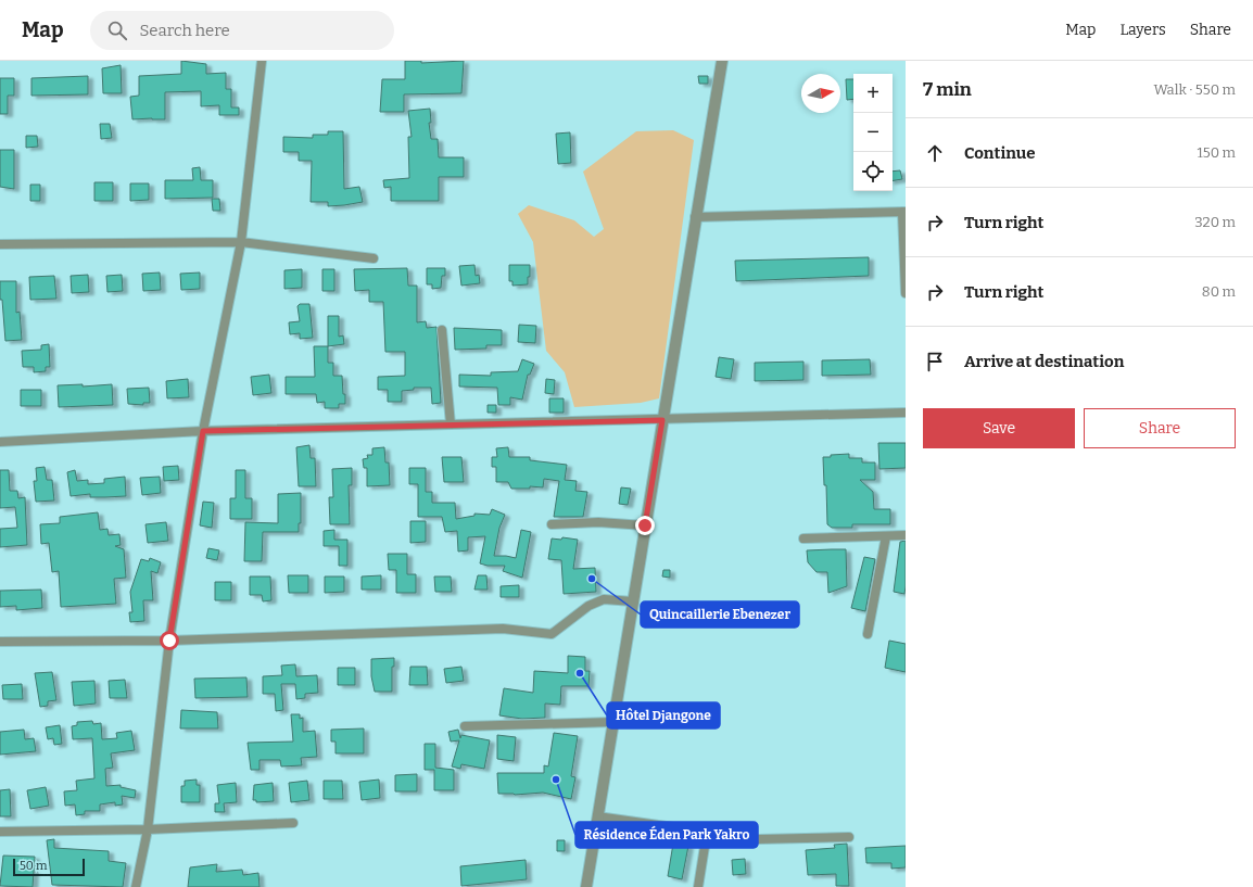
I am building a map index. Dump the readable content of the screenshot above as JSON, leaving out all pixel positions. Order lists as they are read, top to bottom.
{
  "places": ["Quincaillerie Ebenezer", "Hôtel Djangone", "Résidence Éden Park Yakro"],
  "scale_bar": "50 m",
  "north": "right",
  "page": {
    "header": "Map",
    "search": "Search here",
    "nav": ["Map", "Layers", "Share"],
    "heading": ["7 min", "Walk · 550 m"],
    "map_buttons": ["+", "−"],
    "list": [
      ["Continue", "150 m"],
      ["Turn right", "320 m"],
      ["Turn right", "80 m"],
      "Arrive at destination"
    ],
    "buttons": ["Save", "Share"],
    "scale": "50 m"
  }
}
